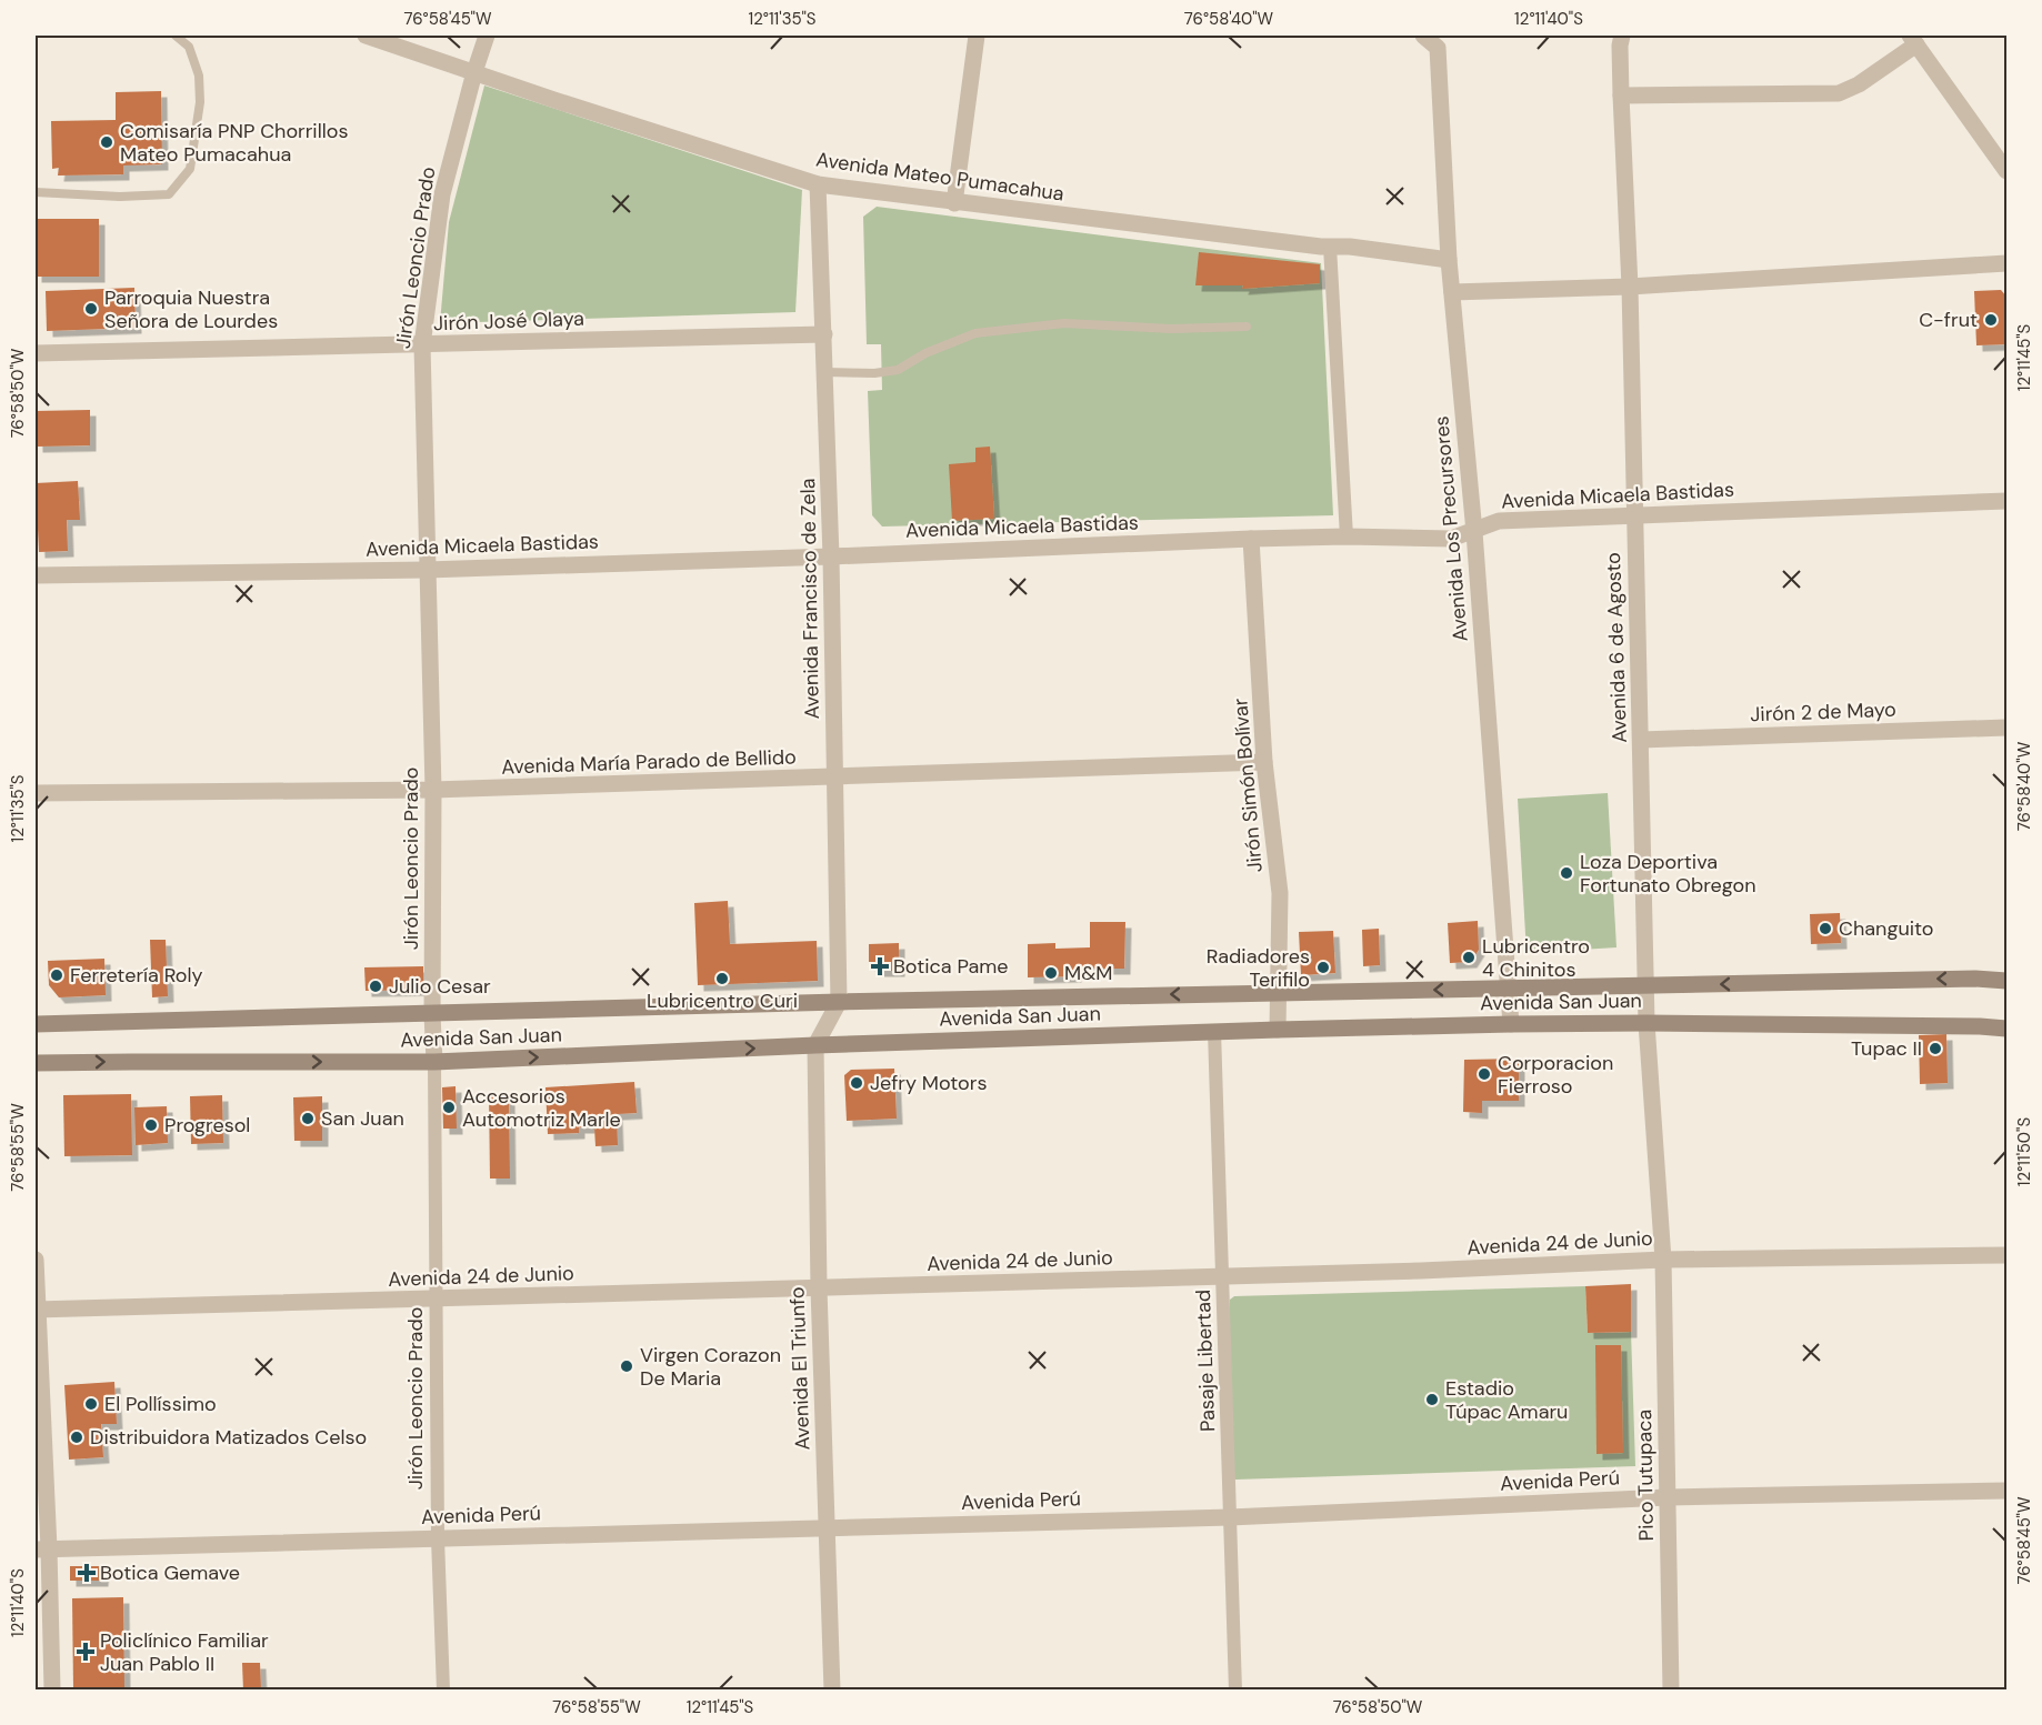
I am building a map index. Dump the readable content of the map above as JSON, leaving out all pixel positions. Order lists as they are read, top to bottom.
{
  "streets": {
    "main road": ["Avenida San Juan"],
    "street": [
      "Avenida Mateo Pumacahua",
      "Jirón Leoncio Prado",
      "Jirón José Olaya",
      "Avenida Micaela Bastidas",
      "Avenida Los Precursores",
      "Avenida Francisco de Zela",
      "Avenida 6 de Agosto",
      "Jirón 2 de Mayo",
      "Avenida María Parado de Bellido",
      "Jirón Simón Bolívar",
      "Avenida 24 de Junio",
      "Pasaje Libertad",
      "Avenida El Triunfo",
      "Pico Tutupaca",
      "Avenida Perú"
    ]
  },
  "crossings": [
    ["Avenida Mateo Pumacahua", "Jirón Leoncio Prado"],
    ["Avenida Mateo Pumacahua", "Avenida Los Precursores"],
    ["Avenida Mateo Pumacahua", "Avenida Francisco de Zela"],
    ["Jirón Leoncio Prado", "Jirón José Olaya"],
    ["Jirón Leoncio Prado", "Avenida Micaela Bastidas"],
    ["Jirón Leoncio Prado", "Avenida María Parado de Bellido"],
    ["Jirón Leoncio Prado", "Avenida San Juan"],
    ["Jirón Leoncio Prado", "Avenida 24 de Junio"],
    ["Jirón Leoncio Prado", "Avenida Perú"],
    ["Jirón José Olaya", "Avenida Francisco de Zela"],
    ["Avenida Micaela Bastidas", "Avenida Los Precursores"],
    ["Avenida Micaela Bastidas", "Avenida Francisco de Zela"],
    ["Avenida Micaela Bastidas", "Avenida 6 de Agosto"],
    ["Avenida Micaela Bastidas", "Jirón Simón Bolívar"],
    ["Avenida Los Precursores", "Avenida San Juan"],
    ["Avenida Francisco de Zela", "Avenida María Parado de Bellido"],
    ["Avenida Francisco de Zela", "Avenida San Juan"],
    ["Avenida Francisco de Zela", "Avenida El Triunfo"],
    ["Avenida 6 de Agosto", "Jirón 2 de Mayo"],
    ["Avenida 6 de Agosto", "Avenida San Juan"],
    ["Avenida 6 de Agosto", "Avenida 24 de Junio"],
    ["Avenida 6 de Agosto", "Pico Tutupaca"],
    ["Avenida María Parado de Bellido", "Jirón Simón Bolívar"],
    ["Jirón Simón Bolívar", "Avenida San Juan"],
    ["Avenida San Juan", "Pasaje Libertad"],
    ["Avenida San Juan", "Avenida El Triunfo"],
    ["Avenida 24 de Junio", "Pasaje Libertad"],
    ["Avenida 24 de Junio", "Avenida El Triunfo"],
    ["Avenida 24 de Junio", "Pico Tutupaca"],
    ["Pasaje Libertad", "Avenida Perú"],
    ["Avenida El Triunfo", "Avenida Perú"],
    ["Pico Tutupaca", "Avenida Perú"]
  ],
  "places": {
    "other": [
      "Comisaría PNP Chorrillos Mateo Pumacahua",
      "Parroquia Nuestra Señora de Lourdes",
      "C-frut",
      "Loza Deportiva Fortunato Obregon",
      "Changuito",
      "Lubricentro 4 Chinitos",
      "Radiadores Terifilo",
      "M&M",
      "Ferretería Roly",
      "Lubricentro Curi",
      "Julio Cesar",
      "Tupac II",
      "Corporacion Fierroso",
      "Jefry Motors",
      "Accesorios Automotriz Marle",
      "San Juan",
      "Progresol",
      "Virgen Corazon De Maria",
      "Estadio Túpac Amaru",
      "El Pollíssimo",
      "Distribuidora Matizados Celso"
    ],
    "health": ["Botica Pame", "Botica Gemave", "Policlínico Familiar Juan Pablo II"]
  },
  "coordinates": [
    "76°58'45\"W",
    "12°11'35\"S",
    "76°58'40\"W",
    "12°11'40\"S",
    "12°11'45\"S",
    "76°58'50\"W",
    "76°58'55\"W",
    "12°11'50\"S"
  ]
}
